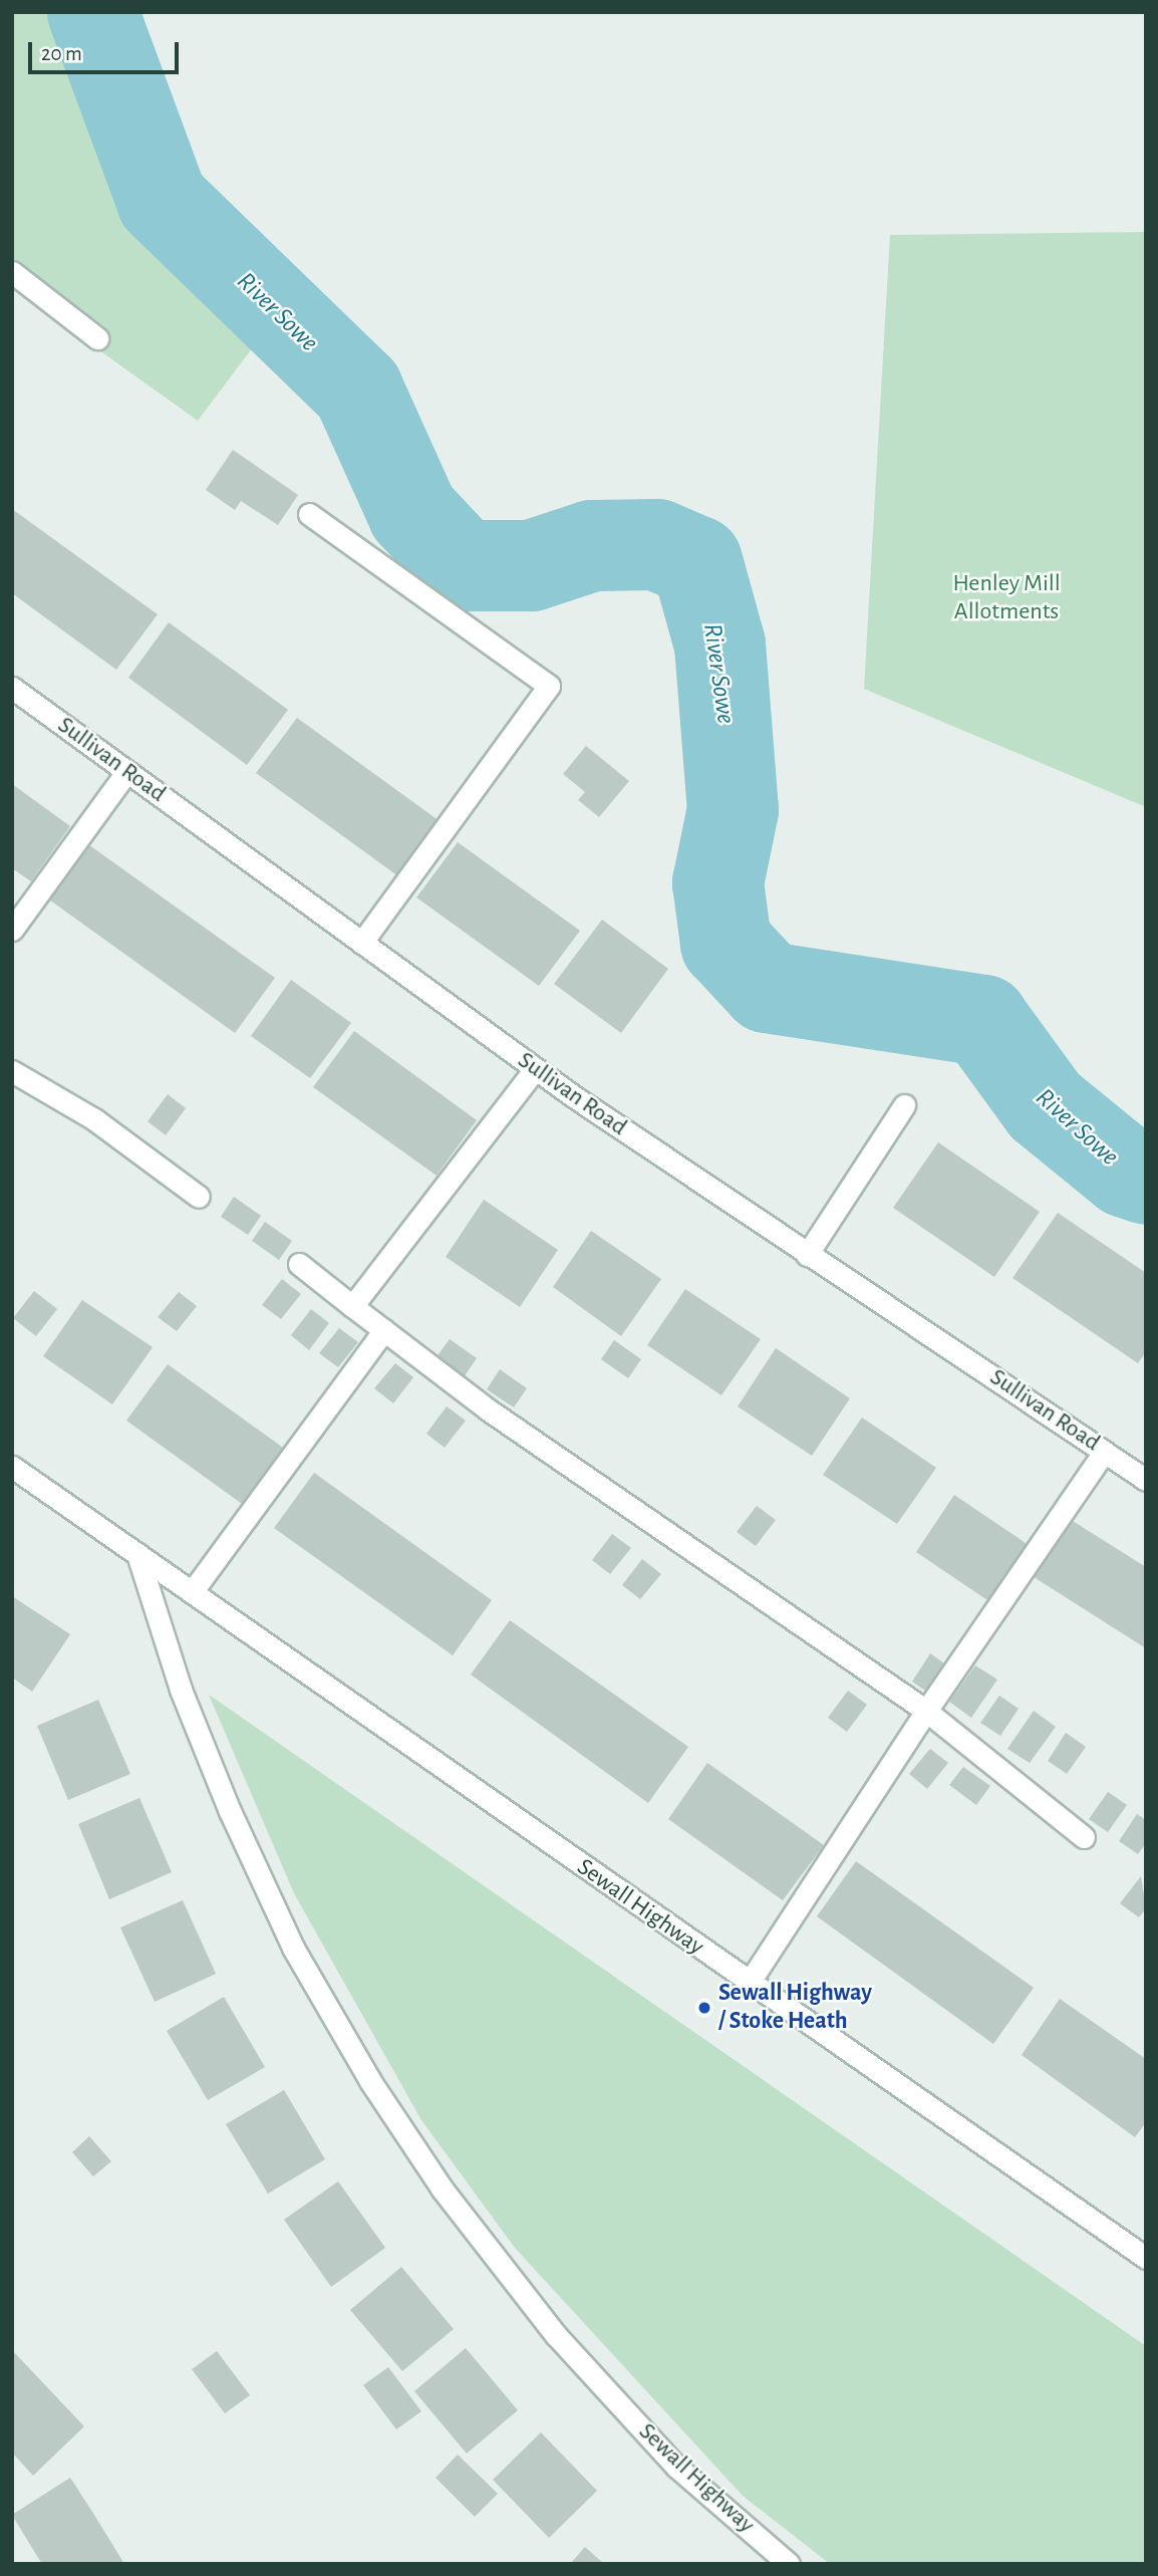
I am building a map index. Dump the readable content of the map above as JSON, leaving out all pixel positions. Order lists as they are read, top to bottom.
{
  "streets": {
    "street": ["Sullivan Road", "Sewall Highway"]
  },
  "water": ["River Sowe"],
  "parks": ["Henley Mill Allotments"],
  "places": ["Sewall Highway / Stoke Heath"],
  "scale_bar": "20 m"
}
